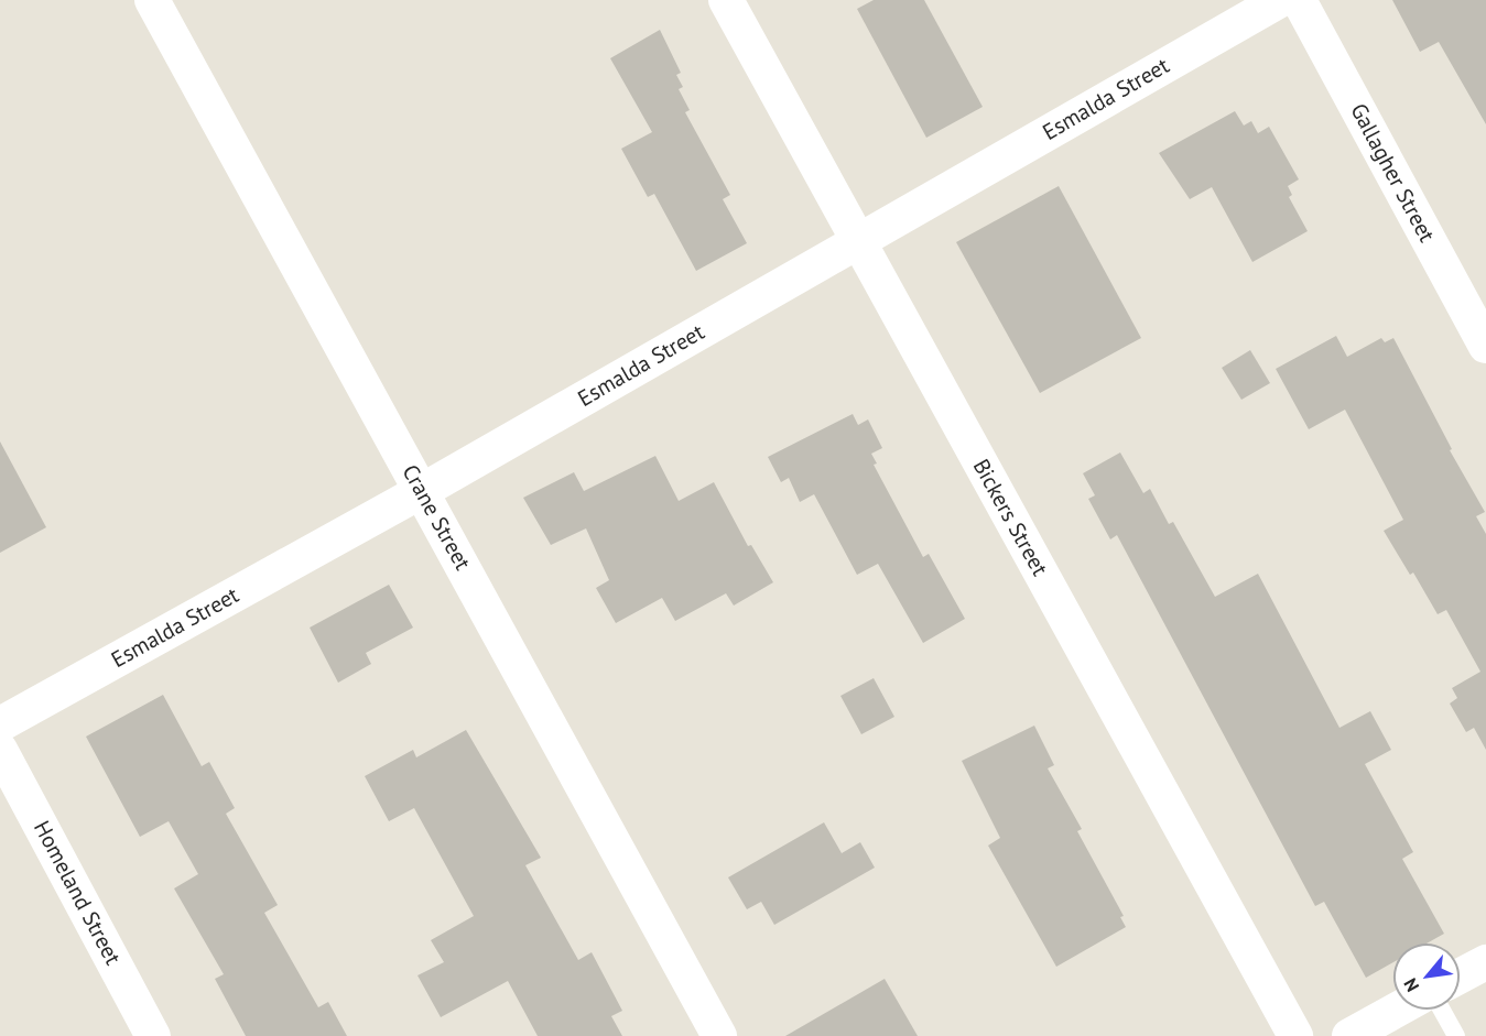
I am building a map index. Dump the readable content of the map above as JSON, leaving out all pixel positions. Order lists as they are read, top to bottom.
{
  "streets": {
    "street": [
      "Esmalda Street",
      "Gallagher Street",
      "Crane Street",
      "Bickers Street",
      "Homeland Street"
    ]
  },
  "crossings": [
    ["Esmalda Street", "Crane Street"],
    ["Esmalda Street", "Bickers Street"]
  ],
  "north": "bottom left"
}
